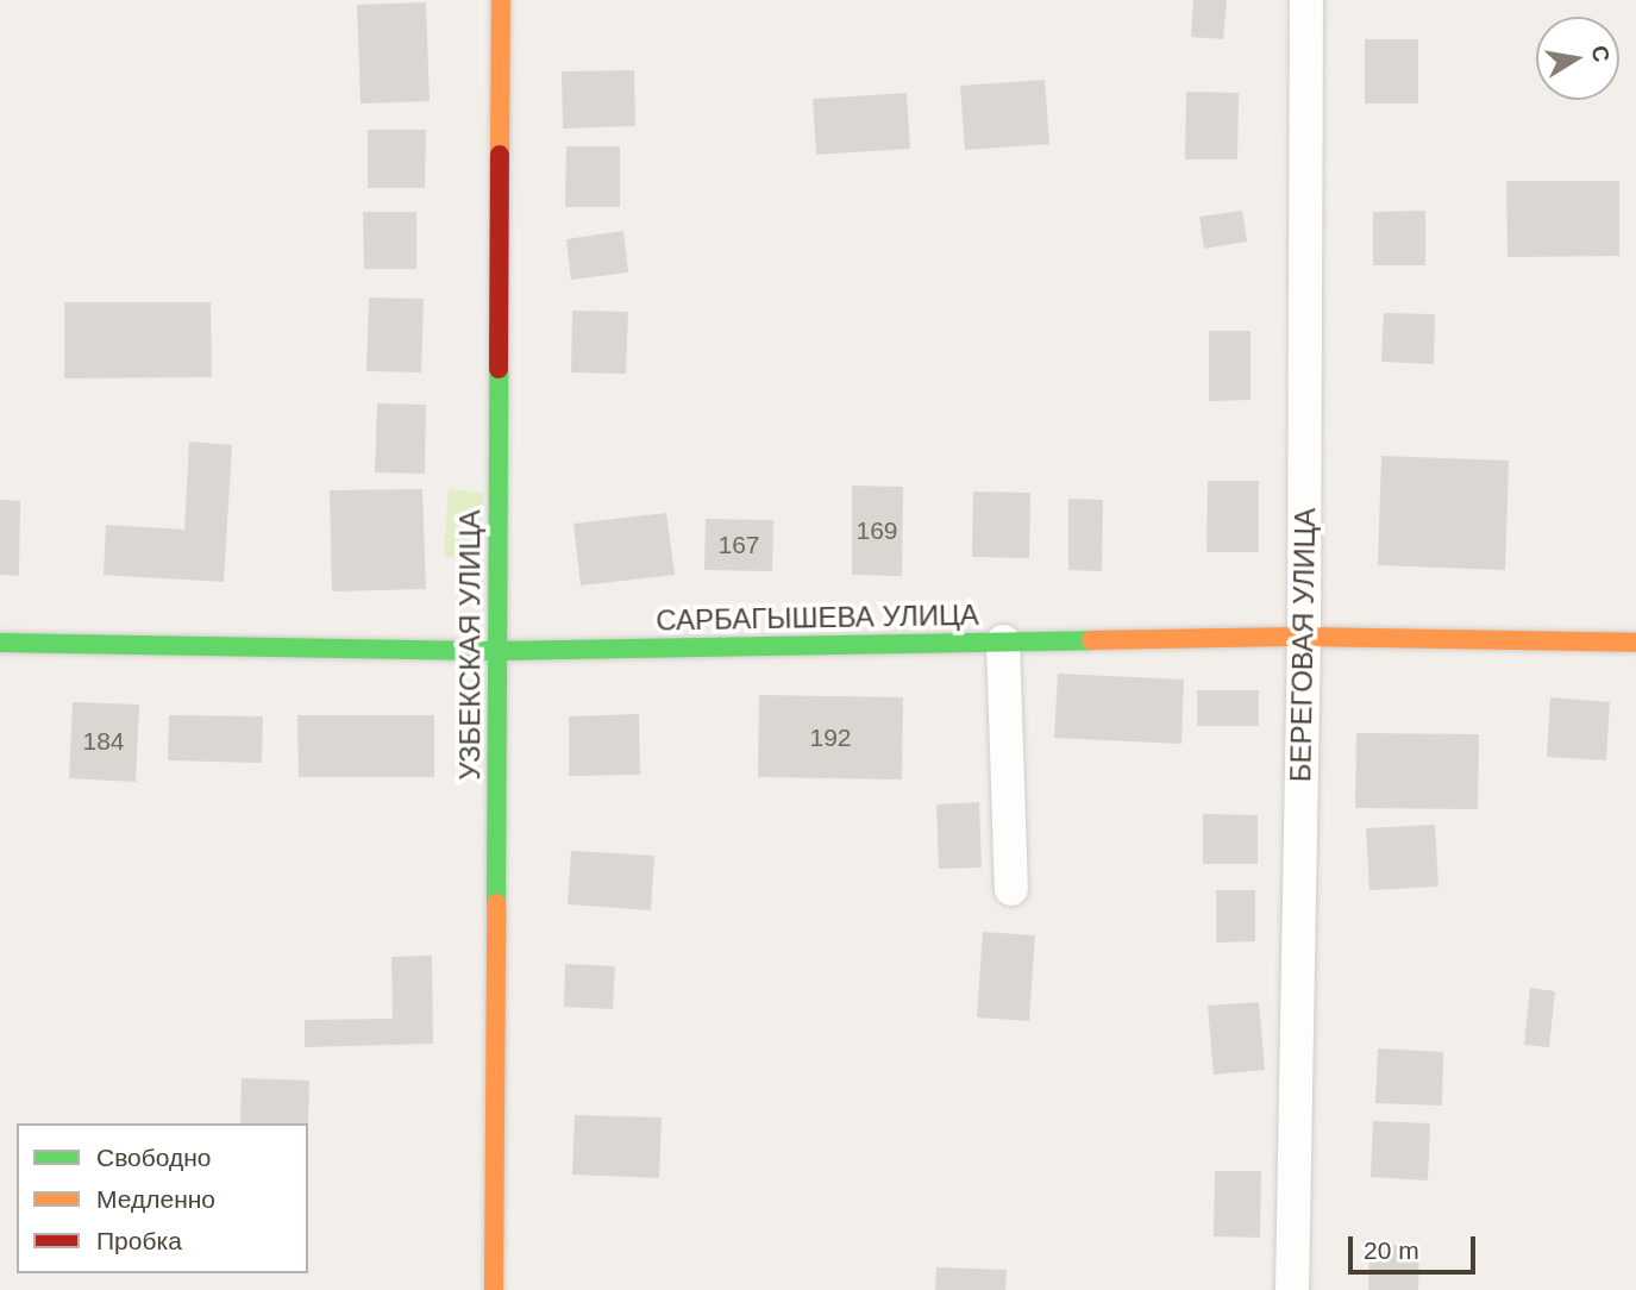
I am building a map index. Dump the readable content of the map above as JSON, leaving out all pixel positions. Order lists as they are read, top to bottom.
{
  "streets": {
    "street": ["САРБАГЫШЕВА УЛИЦА", "УЗБЕКСКАЯ УЛИЦА", "БЕРЕГОВАЯ УЛИЦА"]
  },
  "crossings": [
    ["САРБАГЫШЕВА УЛИЦА", "УЗБЕКСКАЯ УЛИЦА"],
    ["САРБАГЫШЕВА УЛИЦА", "БЕРЕГОВАЯ УЛИЦА"]
  ],
  "house_numbers": [
    "169",
    "167",
    "192",
    "184"
  ],
  "legend": ["Свободно", "Медленно", "Пробка"],
  "scale_bar": "20 m",
  "north": "right"
}
